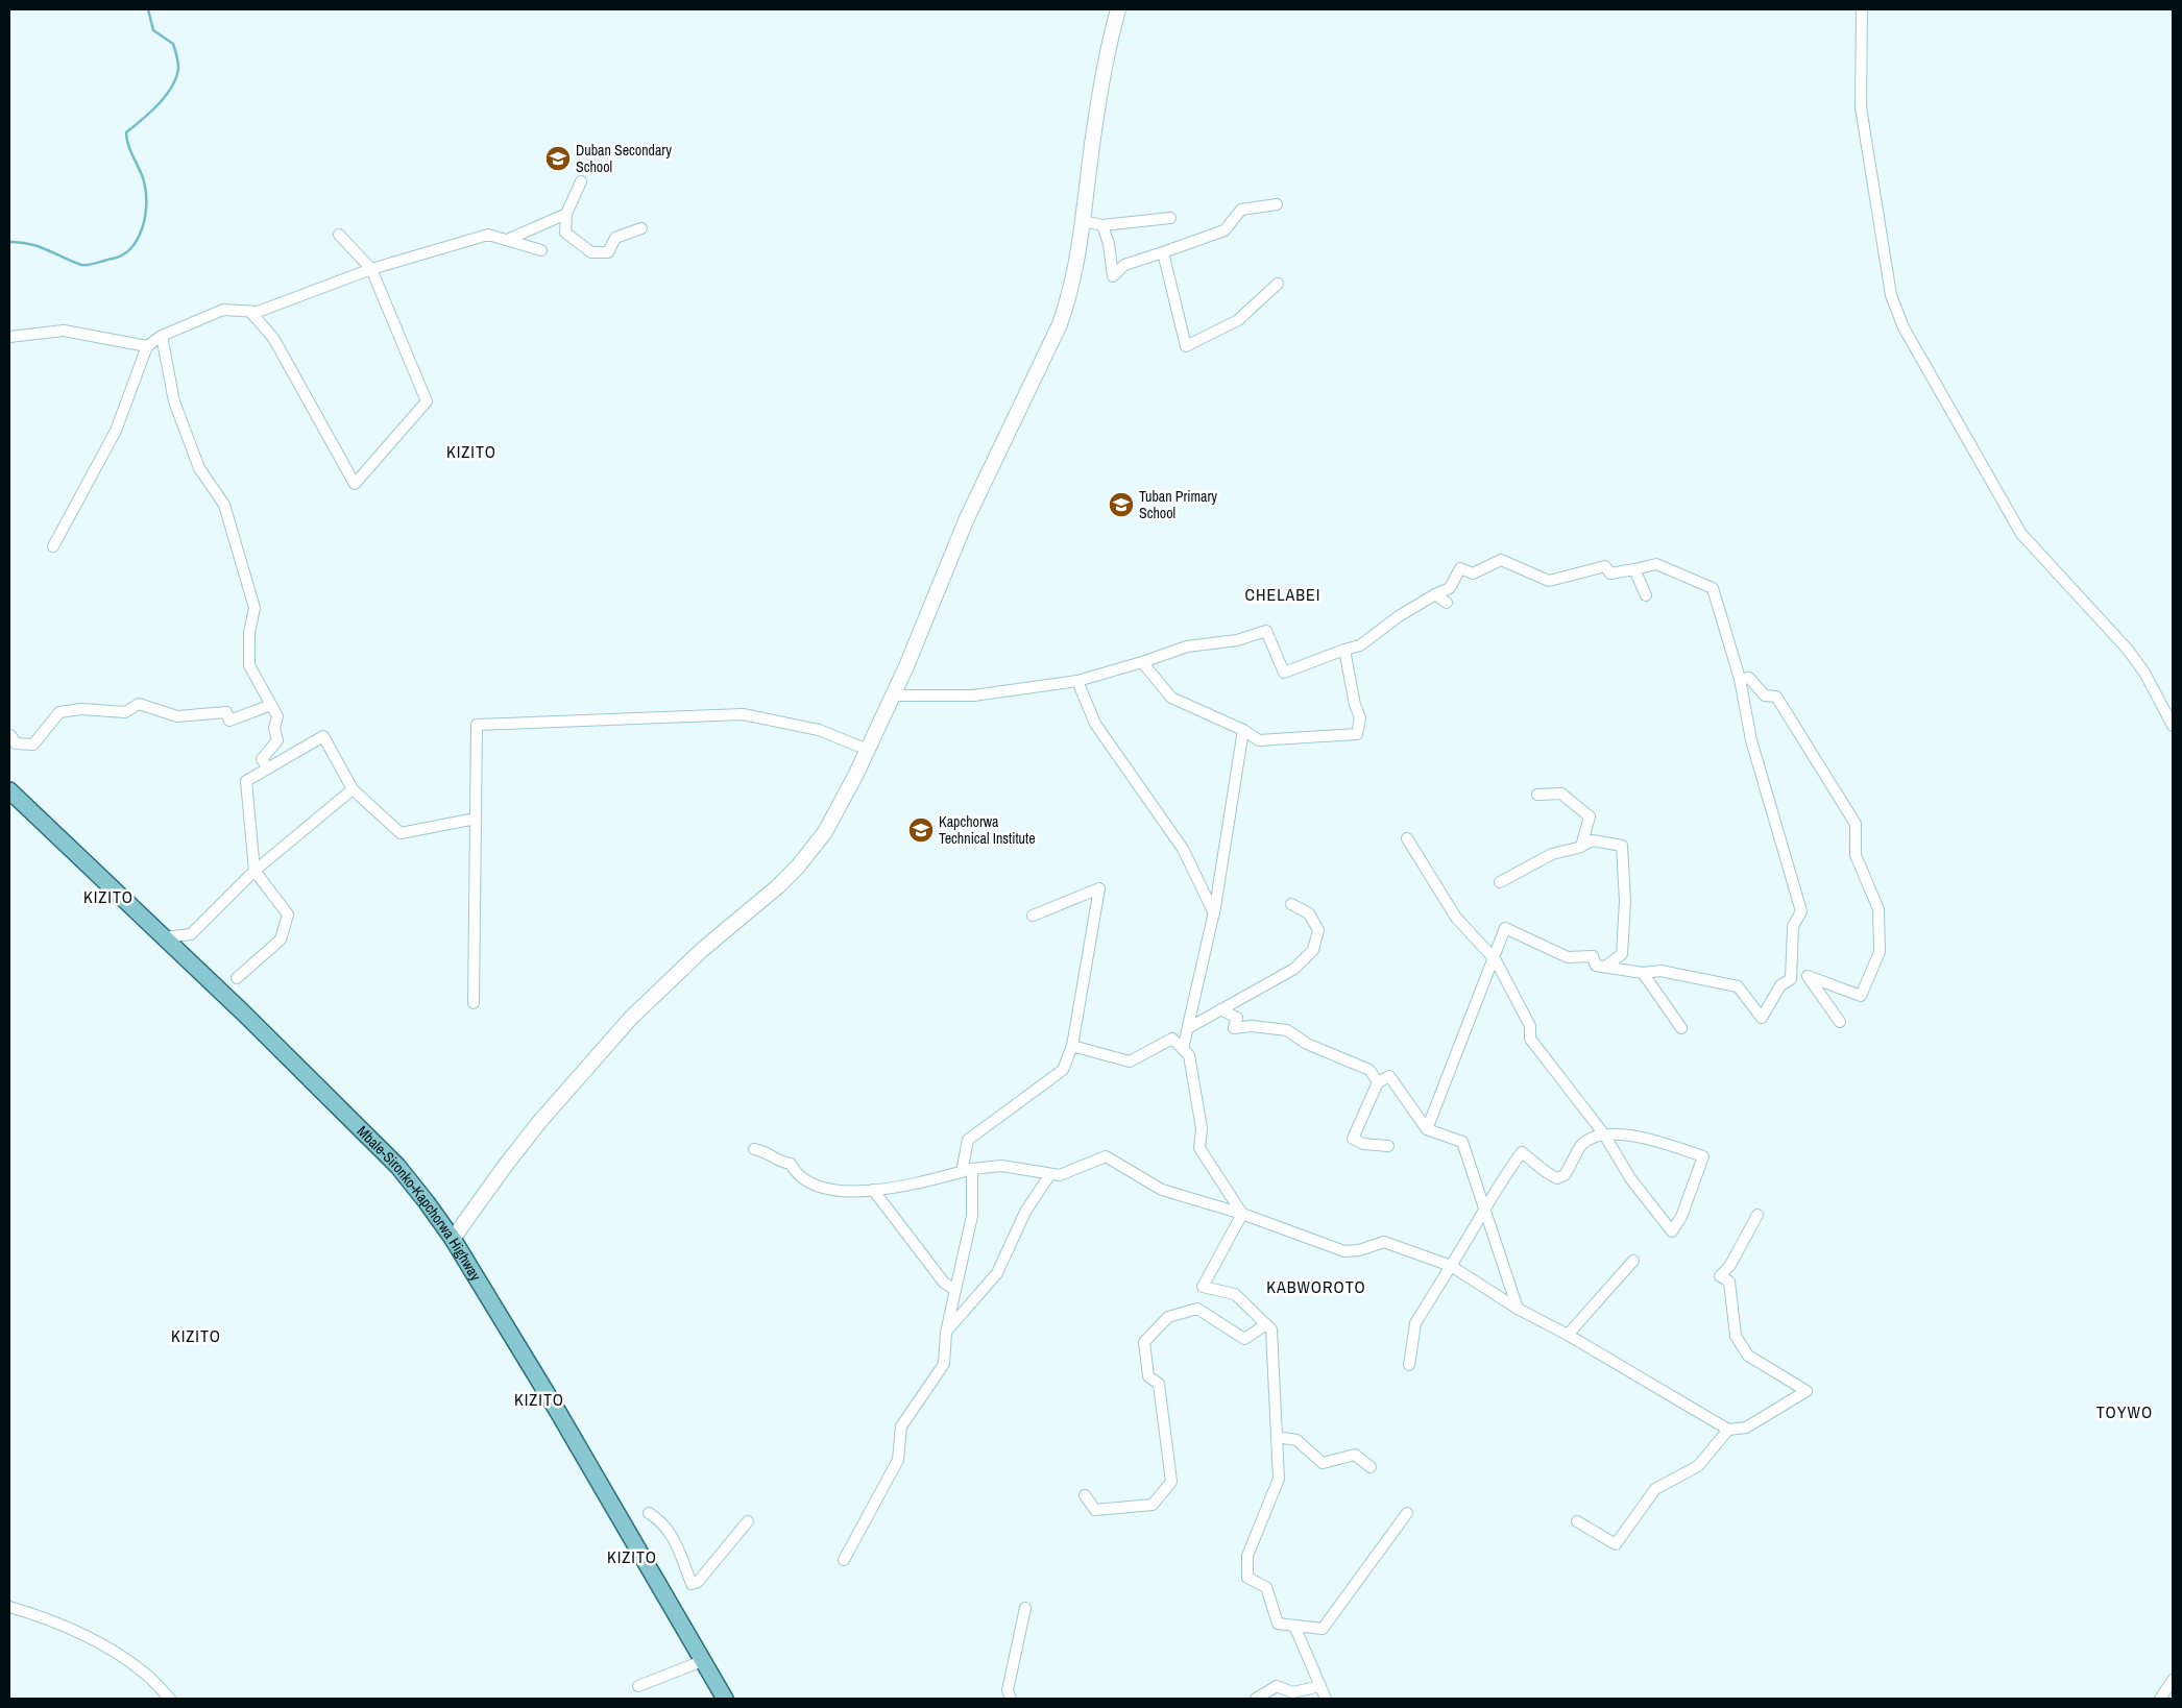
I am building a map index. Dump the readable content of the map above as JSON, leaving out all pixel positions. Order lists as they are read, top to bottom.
{
  "streets": {
    "main road": ["Mbale-Sironko-Kapchorwa Highway"]
  },
  "districts": [
    "KIZITO",
    "CHELABEI",
    "KIZITO",
    "KABWOROTO",
    "KIZITO",
    "KIZITO",
    "TOYWO",
    "KIZITO"
  ],
  "places": {
    "school or university": ["Duban Secondary School", "Tuban Primary School", "Kapchorwa Technical Institute"]
  }
}
